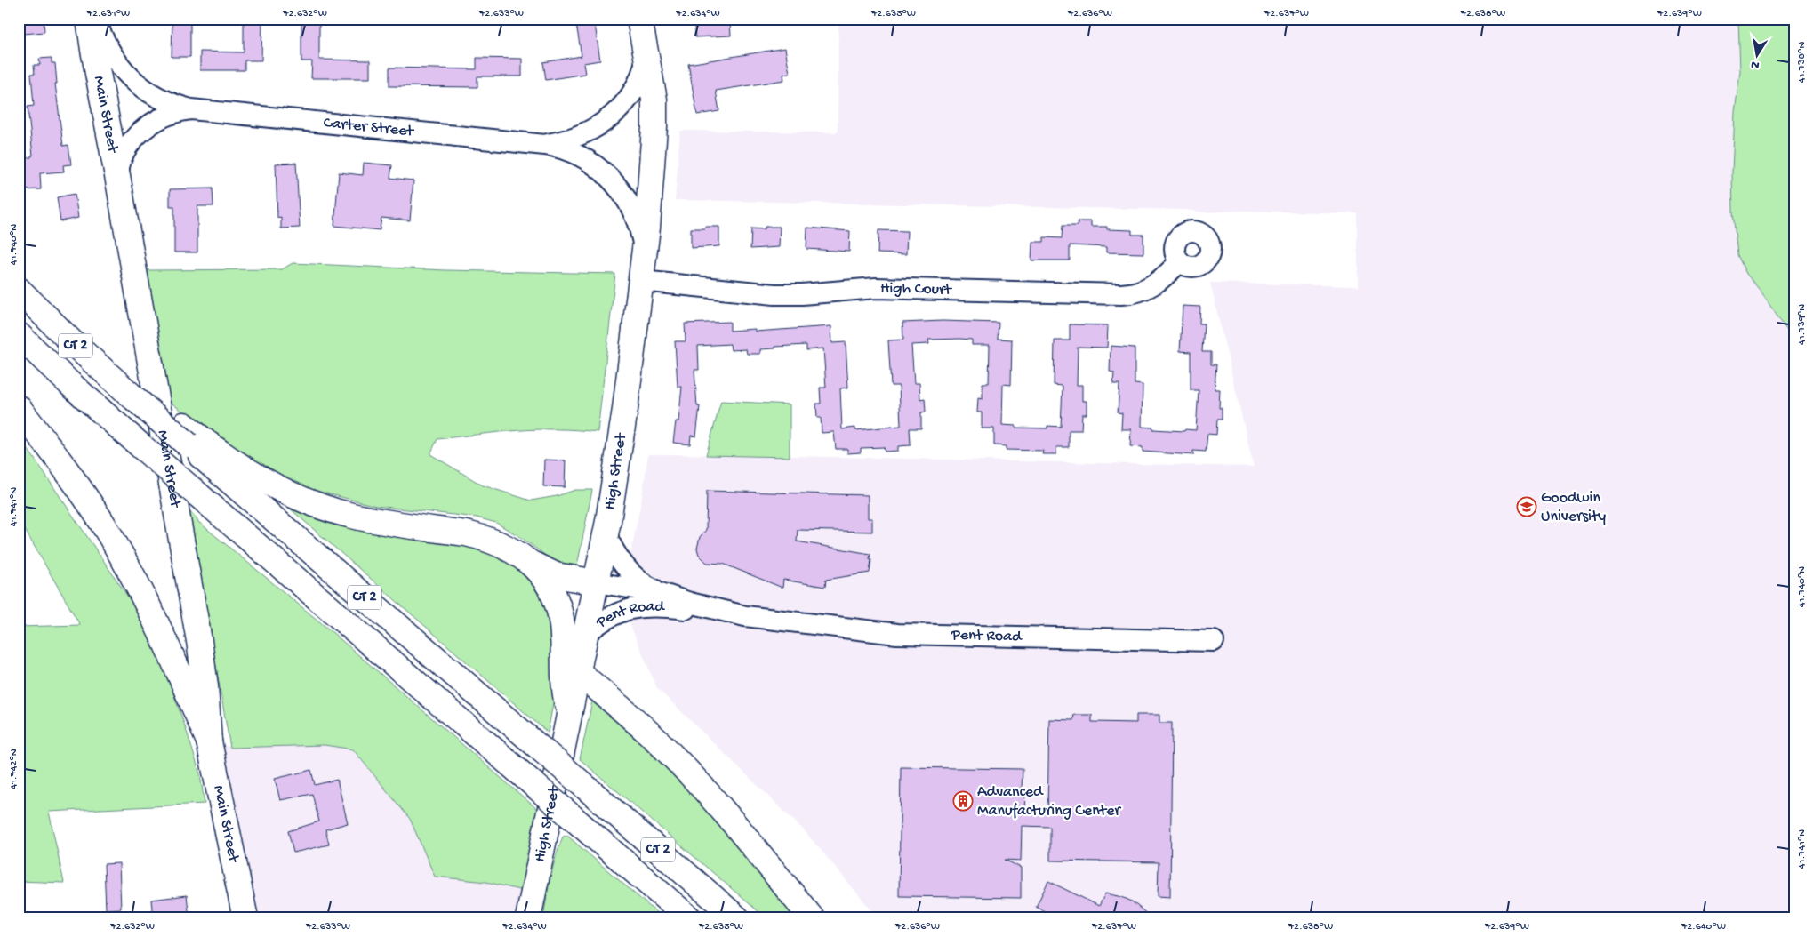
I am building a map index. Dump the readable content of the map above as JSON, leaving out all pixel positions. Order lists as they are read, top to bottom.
{
  "streets": {
    "main road": ["Main Street", "CT 2", "High Street"],
    "street": ["Carter Street", "High Court", "Pent Road"]
  },
  "crossings": [
    ["Main Street", "Carter Street"],
    ["Carter Street", "High Street"],
    ["High Court", "High Street"],
    ["High Street", "Pent Road"]
  ],
  "places": {
    "school or university": ["Goodwin University"],
    "building": ["Advanced Manufacturing Center"]
  },
  "north": "bottom",
  "coordinates": [
    "72.631°W",
    "72.632°W",
    "72.633°W",
    "72.634°W",
    "72.635°W",
    "72.636°W",
    "72.637°W",
    "72.638°W",
    "72.639°W",
    "41.738°N",
    "41.740°N",
    "41.739°N",
    "41.741°N",
    "41.742°N",
    "72.640°W"
  ]
}
